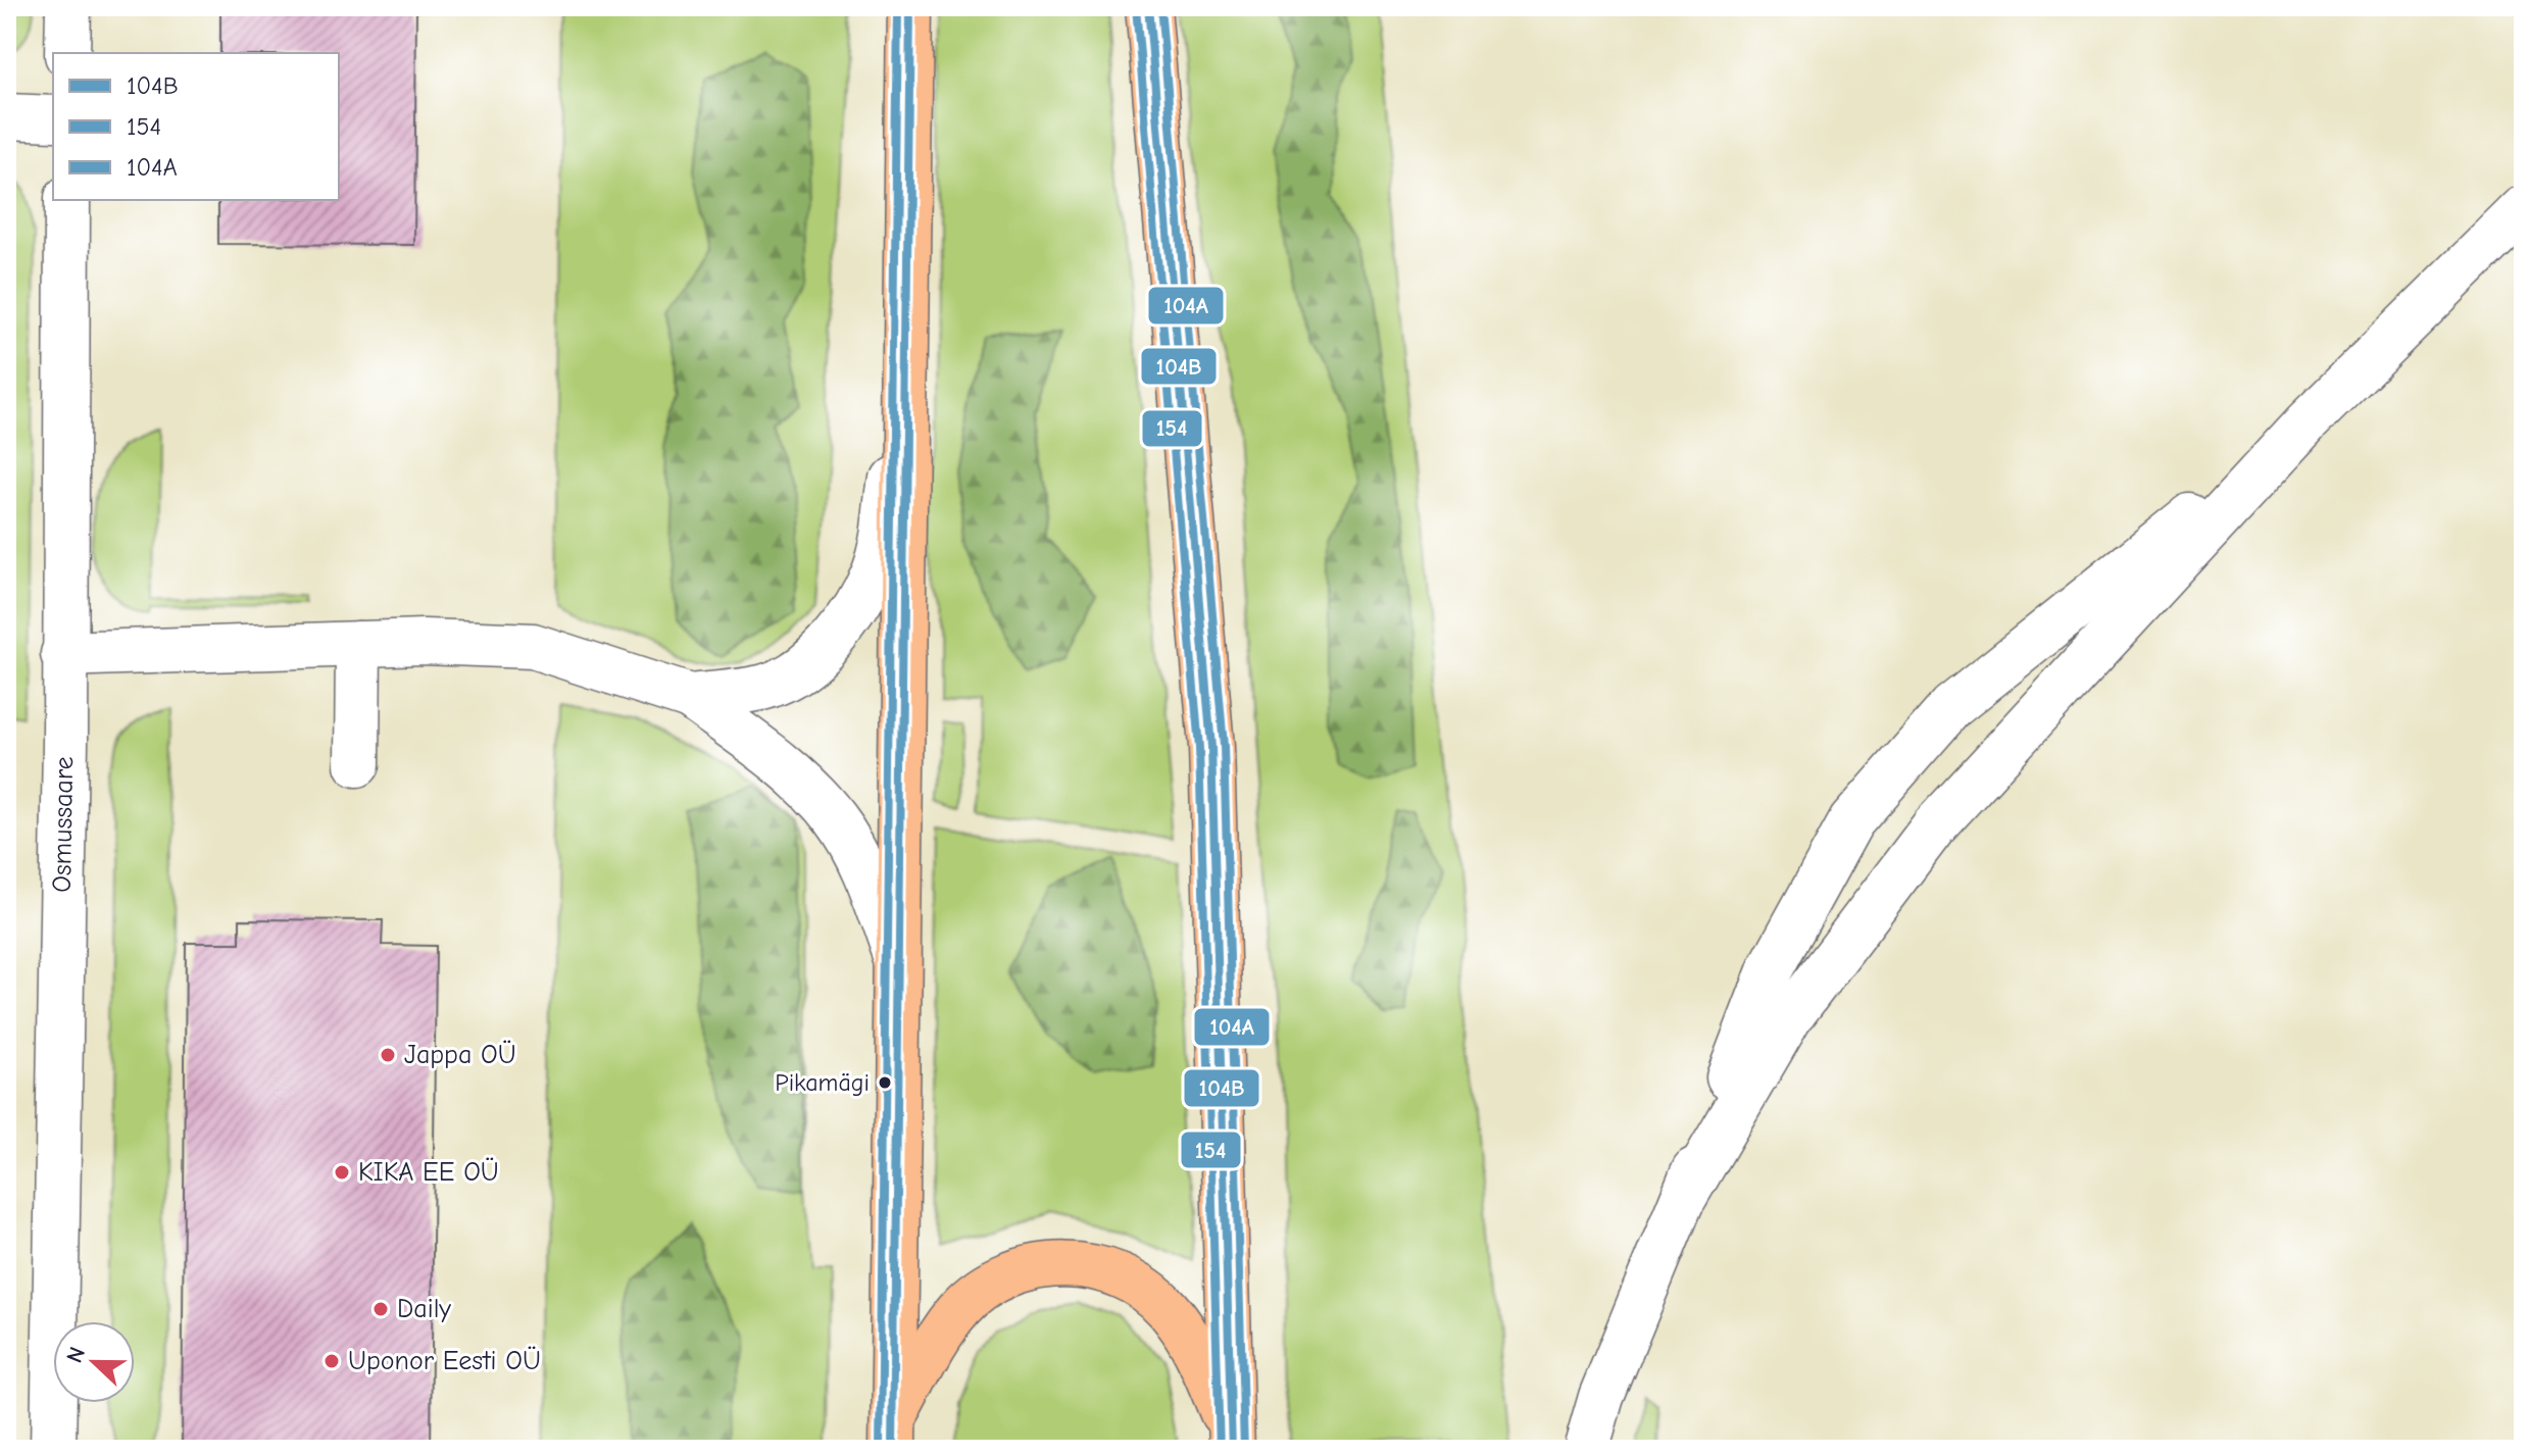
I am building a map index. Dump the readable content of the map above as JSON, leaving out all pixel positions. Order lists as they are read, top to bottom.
{
  "streets": {
    "street": ["Osmussaare"]
  },
  "places": [
    "Jappa OÜ",
    "Pikamägi",
    "KIKA EE OÜ",
    "Daily",
    "Uponor Eesti OÜ"
  ],
  "lines": ["transit line 104B", "transit line 104A", "transit line 154"],
  "legend": ["104B", "154", "104A"],
  "north": "left"
}
